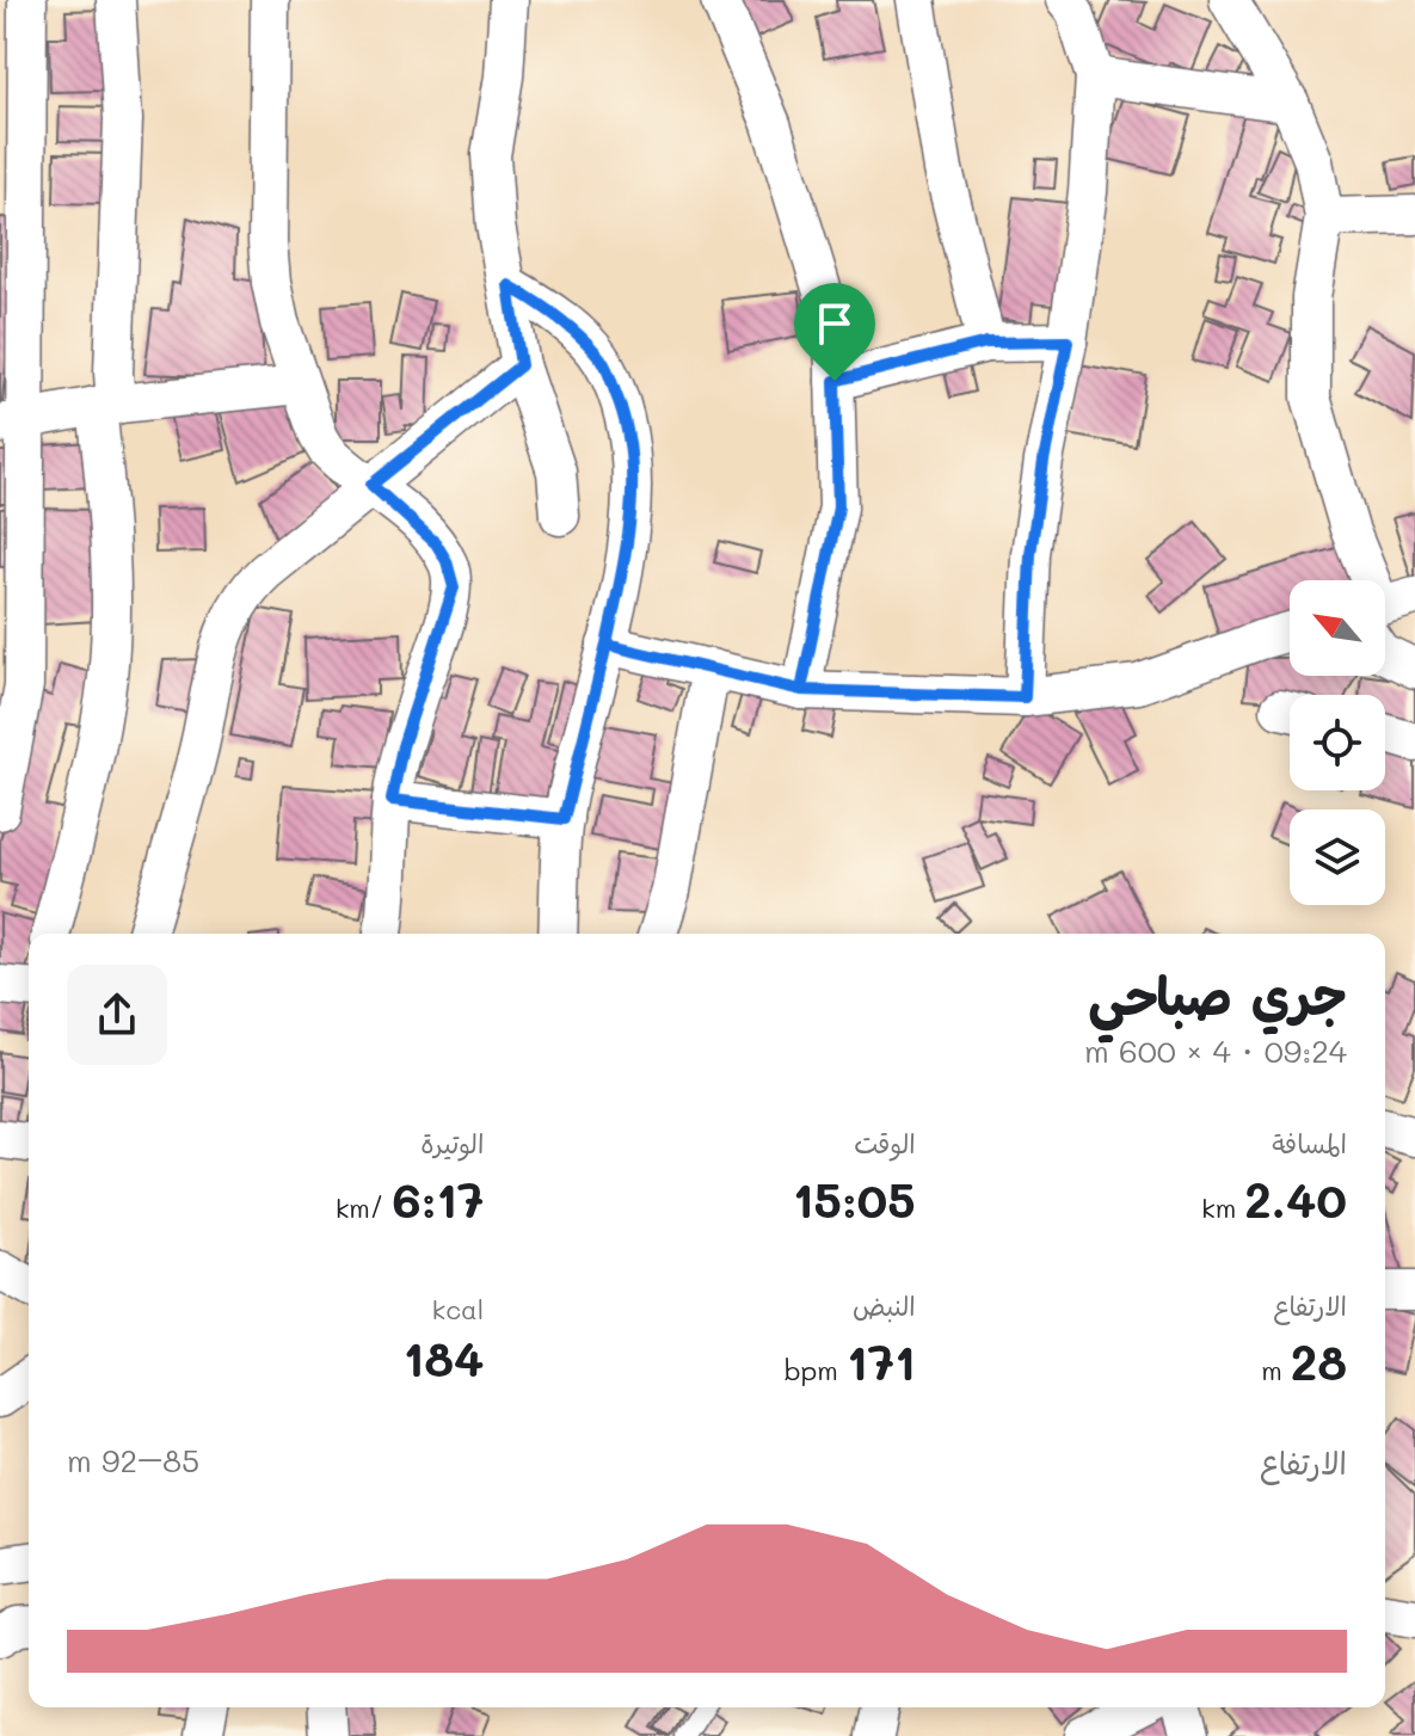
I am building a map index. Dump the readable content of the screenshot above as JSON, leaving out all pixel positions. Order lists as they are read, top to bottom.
{
  "north": "top left",
  "page": {
    "heading": ["جري صباحي", "09:24 · 4 × 600 m"],
    "stats": [
      ["المسافة", "2.40 km"],
      ["الوقت", "15:05"],
      ["الوتيرة", "6:17 /km"],
      ["الارتفاع", "28 m"],
      ["النبض", "171 bpm"],
      ["kcal", "184"]
    ],
    "chart": ["الارتفاع", "85–92 m"]
  }
}
